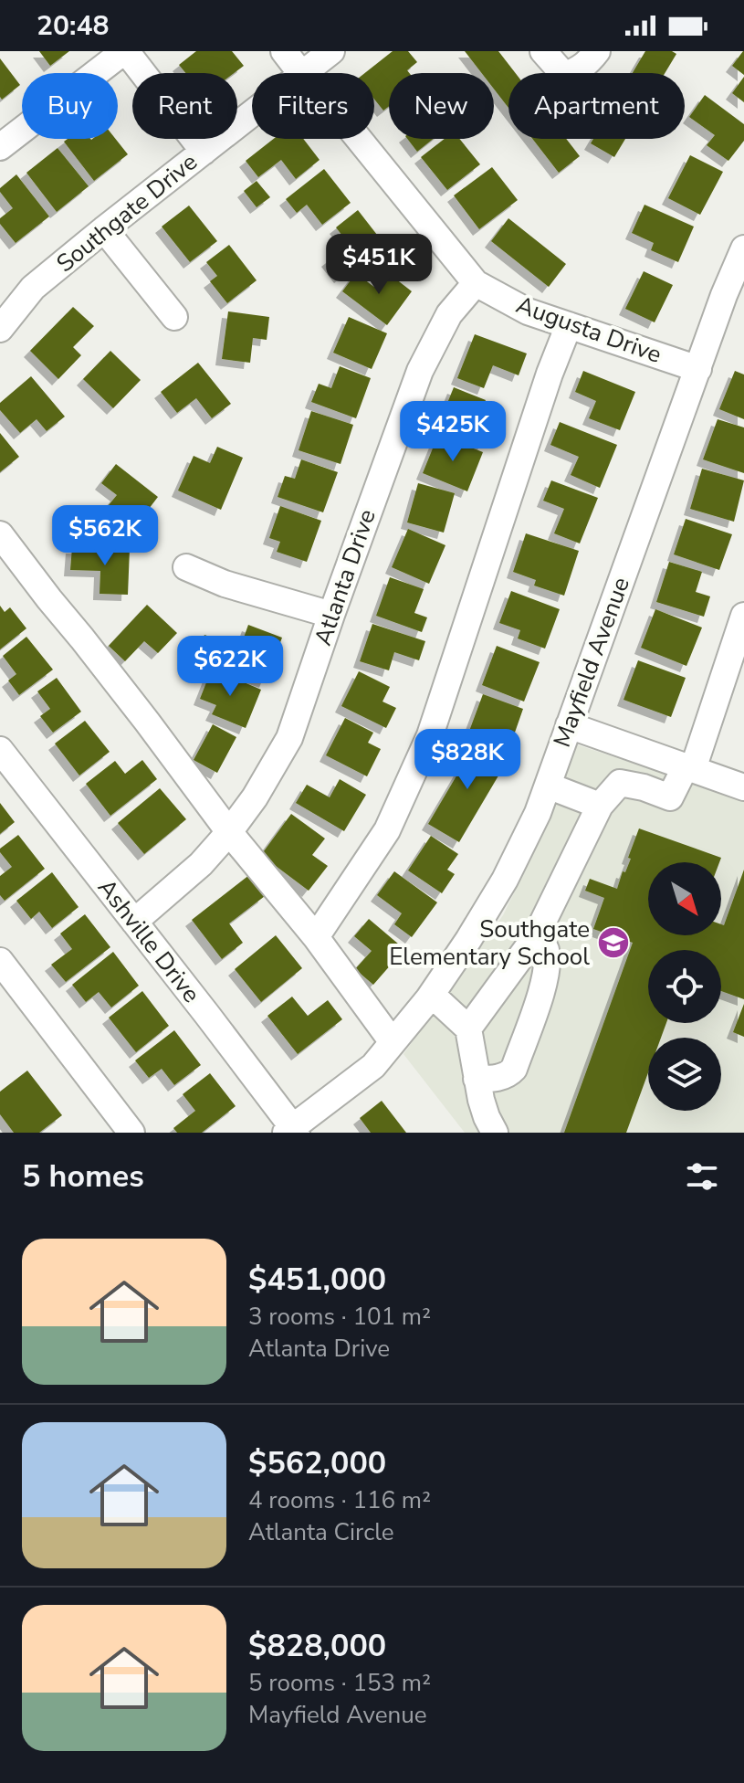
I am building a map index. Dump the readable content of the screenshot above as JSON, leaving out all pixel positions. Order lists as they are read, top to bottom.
{
  "streets": {
    "street": [
      "Southgate Drive",
      "Augusta Drive",
      "Atlanta Drive",
      "Mayfield Avenue",
      "Ashville Drive"
    ]
  },
  "crossings": [
    ["Augusta Drive", "Atlanta Drive"],
    ["Augusta Drive", "Mayfield Avenue"],
    ["Atlanta Drive", "Ashville Drive"],
    ["Mayfield Avenue", "Ashville Drive"]
  ],
  "places": {
    "school or university": ["Southgate Elementary School"]
  },
  "north": "bottom right",
  "page": {
    "status": "20:48",
    "chip": [
      "Buy",
      "Rent",
      "Filters",
      "New",
      "Apartment"
    ],
    "price": [
      "$451K",
      "$425K",
      "$562K",
      "$622K",
      "$828K"
    ],
    "heading": "5 homes",
    "list": [
      {
        "name": "$451,000",
        "note": "3 rooms · 101 m² · Atlanta Drive"
      },
      {
        "name": "$562,000",
        "note": "4 rooms · 116 m² · Atlanta Circle"
      },
      {
        "name": "$828,000",
        "note": "5 rooms · 153 m² · Mayfield Avenue"
      }
    ]
  }
}
